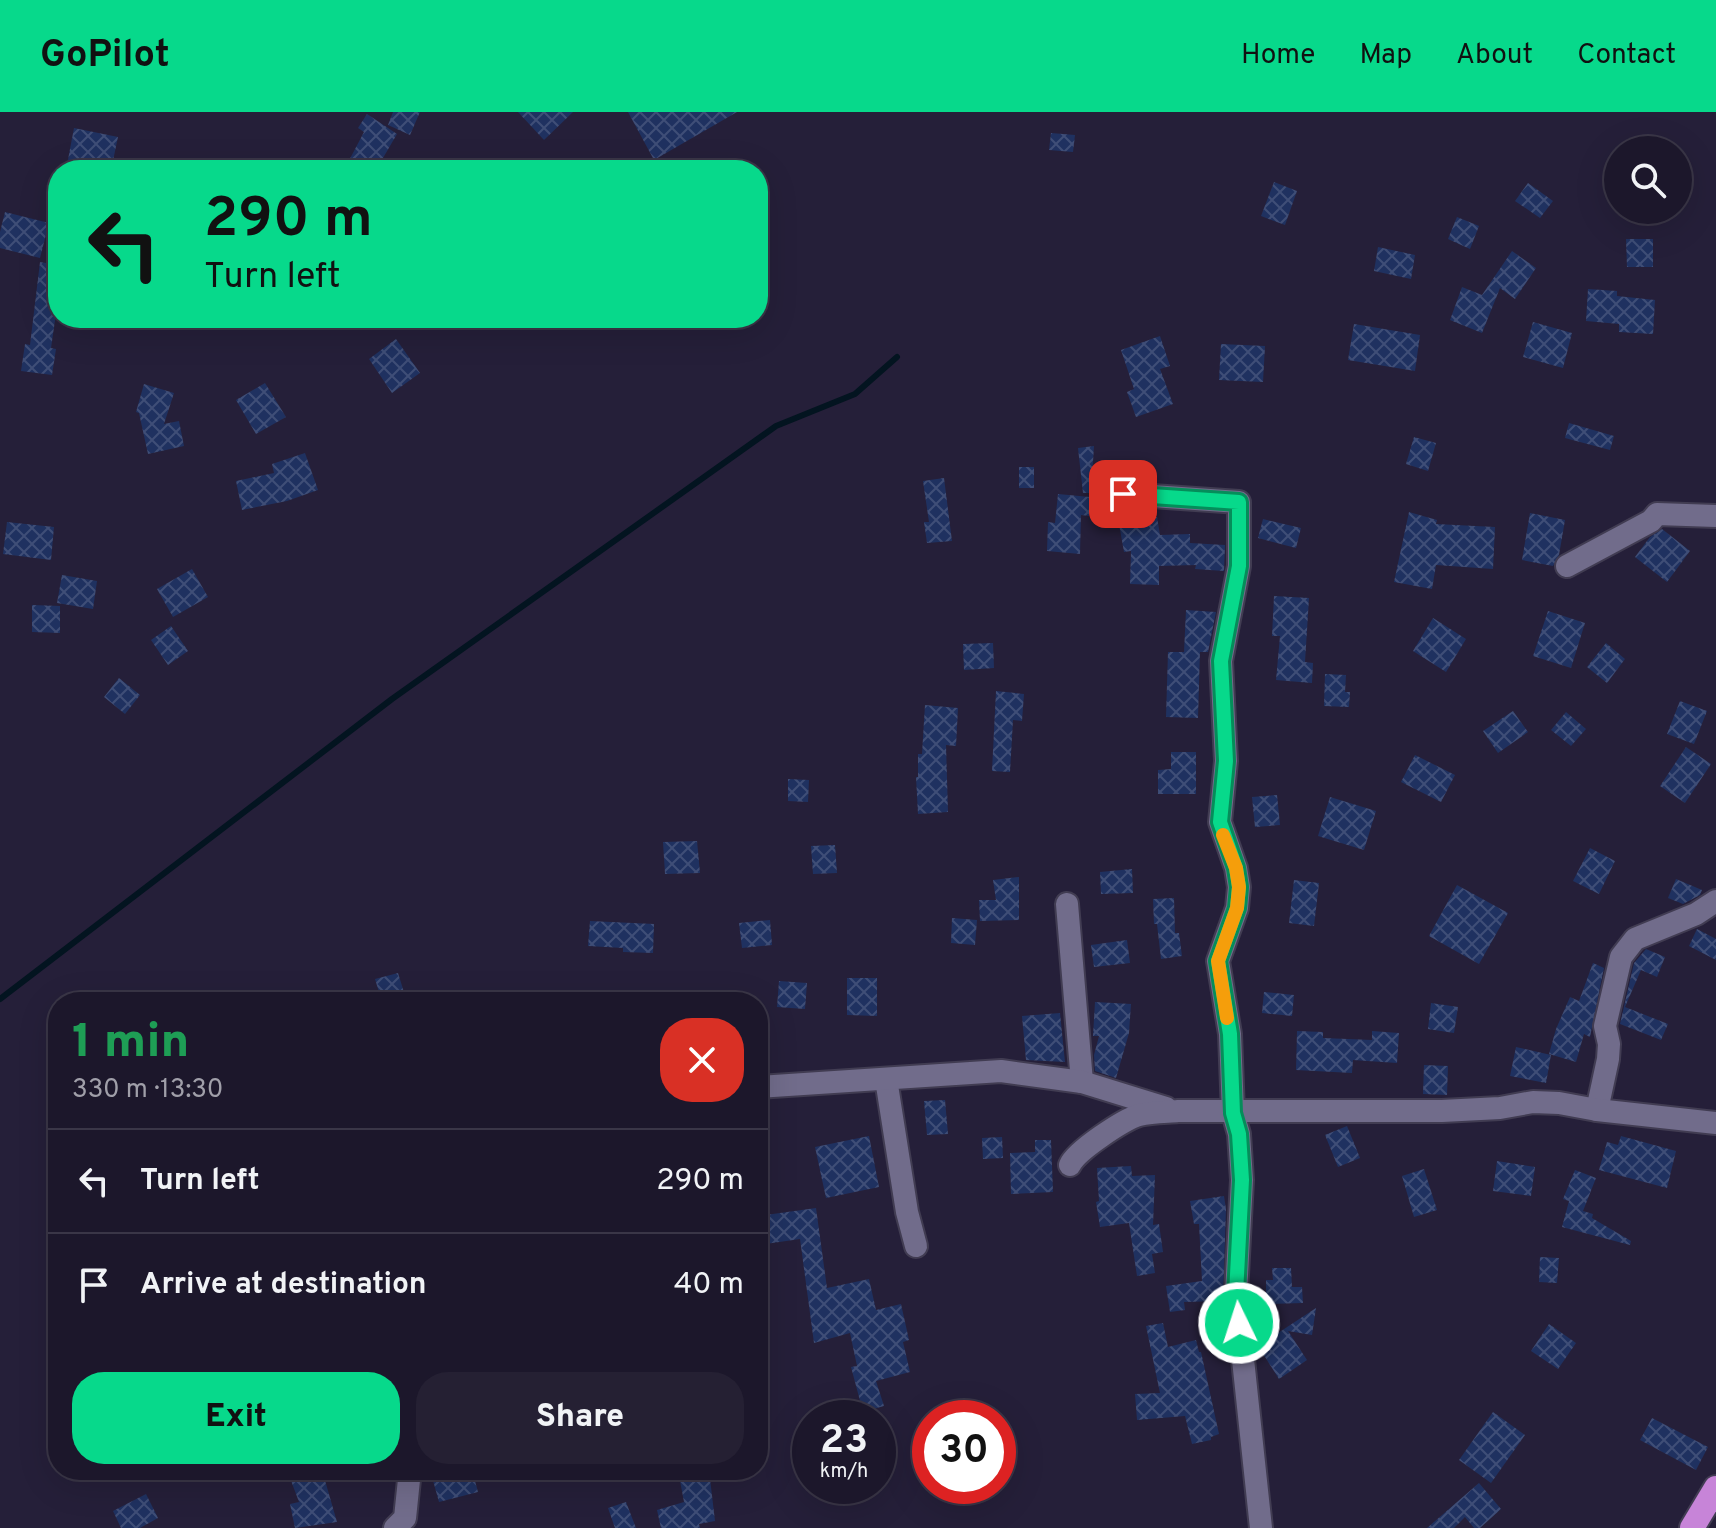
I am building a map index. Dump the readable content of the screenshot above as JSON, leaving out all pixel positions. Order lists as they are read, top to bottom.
{
  "page": {
    "header": "GoPilot",
    "nav": [
      "Home",
      "Map",
      "About",
      "Contact"
    ],
    "turn": ["290 m", "Turn left"],
    "heading": ["1 min", "330 m · 13:30"],
    "list": [
      {
        "name": "Turn left",
        "value": "290 m"
      },
      {
        "name": "Arrive at destination",
        "value": "40 m"
      }
    ],
    "buttons": ["Exit", "Share"],
    "speed": "23 km/h",
    "limit": "30"
  }
}
